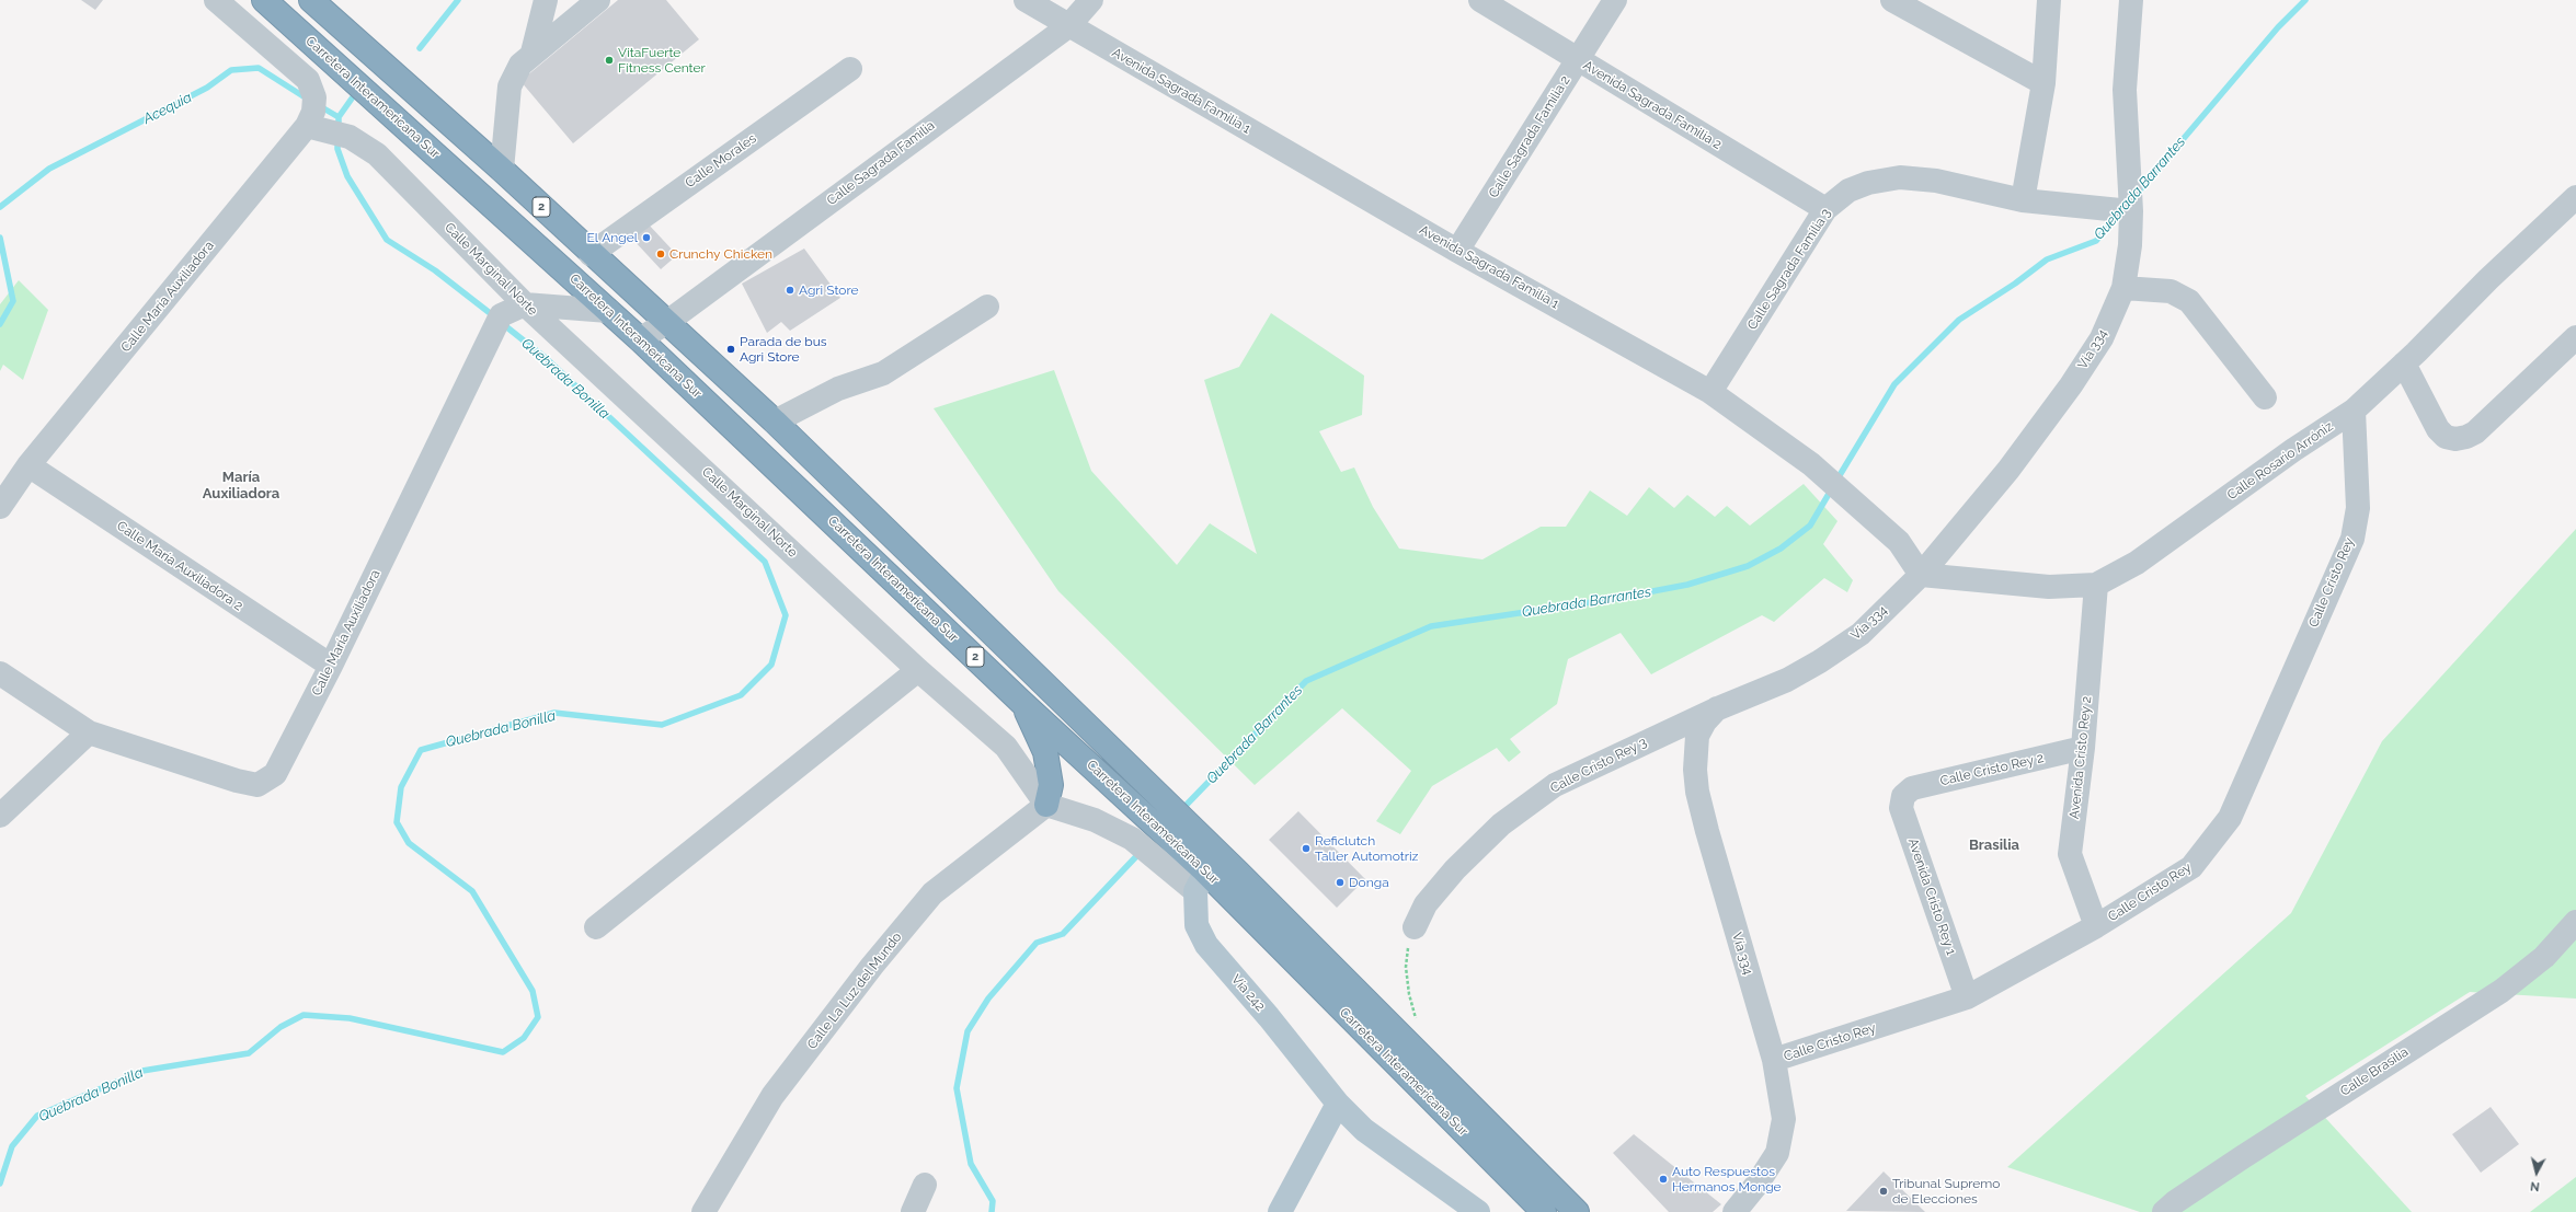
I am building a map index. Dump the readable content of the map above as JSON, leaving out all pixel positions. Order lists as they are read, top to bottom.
{
  "streets": {
    "highway": ["Carretera Interamericana Sur", "2"],
    "main road": ["Vía 242"],
    "street": [
      "Avenida Sagrada Familia 1",
      "Avenida Sagrada Familia 2",
      "Calle Sagrada Familia 2",
      "Calle Morales",
      "Calle Sagrada Familia",
      "Calle Marginal Norte",
      "Calle Sagrada Familia 3",
      "Calle María Auxiliadora",
      "Vía 334",
      "Calle Rosario Arróniz",
      "Calle María Auxiliadora 2",
      "Calle Cristo Rey",
      "Avenida Cristo Rey 2",
      "Calle Cristo Rey 3",
      "Calle Cristo Rey 2",
      "Avenida Cristo Rey 1",
      "Calle La Luz del Mundo",
      "Calle Brasilia"
    ]
  },
  "crossings": [
    ["Avenida Sagrada Familia 1", "Calle Sagrada Familia 2"],
    ["Avenida Sagrada Familia 1", "Calle Sagrada Familia"],
    ["Avenida Sagrada Familia 1", "Calle Sagrada Familia 3"],
    ["Avenida Sagrada Familia 1", "Vía 334"],
    ["Avenida Sagrada Familia 1", "Calle Rosario Arróniz"],
    ["Carretera Interamericana Sur", "Calle Morales"],
    ["Carretera Interamericana Sur", "Calle Sagrada Familia"],
    ["Carretera Interamericana Sur", "Calle María Auxiliadora"],
    ["Carretera Interamericana Sur", "Vía 242"],
    ["Avenida Sagrada Familia 2", "Calle Sagrada Familia 2"],
    ["Avenida Sagrada Familia 2", "Calle Sagrada Familia 3"],
    ["Calle Marginal Norte", "Calle María Auxiliadora"],
    ["Calle Marginal Norte", "Calle La Luz del Mundo"],
    ["Calle Sagrada Familia 3", "Vía 334"],
    ["Calle María Auxiliadora", "Calle María Auxiliadora 2"],
    ["Vía 334", "Calle Rosario Arróniz"],
    ["Vía 334", "Calle Cristo Rey"],
    ["Vía 334", "Calle Cristo Rey 3"],
    ["Calle Rosario Arróniz", "Calle Cristo Rey"],
    ["Calle Rosario Arróniz", "Avenida Cristo Rey 2"],
    ["Calle Cristo Rey", "Avenida Cristo Rey 2"],
    ["Calle Cristo Rey", "Avenida Cristo Rey 1"],
    ["Avenida Cristo Rey 2", "Calle Cristo Rey 2"],
    ["Calle Cristo Rey 2", "Avenida Cristo Rey 1"]
  ],
  "districts": ["María Auxiliadora", "Brasilia"],
  "water": ["Acequia", "Quebrada Barrantes", "Quebrada Bonilla"],
  "places": [
    "VitaFuerte Fitness Center",
    "El Angel",
    "Crunchy Chicken",
    "Agri Store",
    "Parada de bus Agri Store",
    "Reficlutch Taller Automotriz",
    "Donga",
    "Auto Respuestos Hermanos Monge",
    "Tribunal Supremo de Elecciones"
  ],
  "north": "bottom"
}
